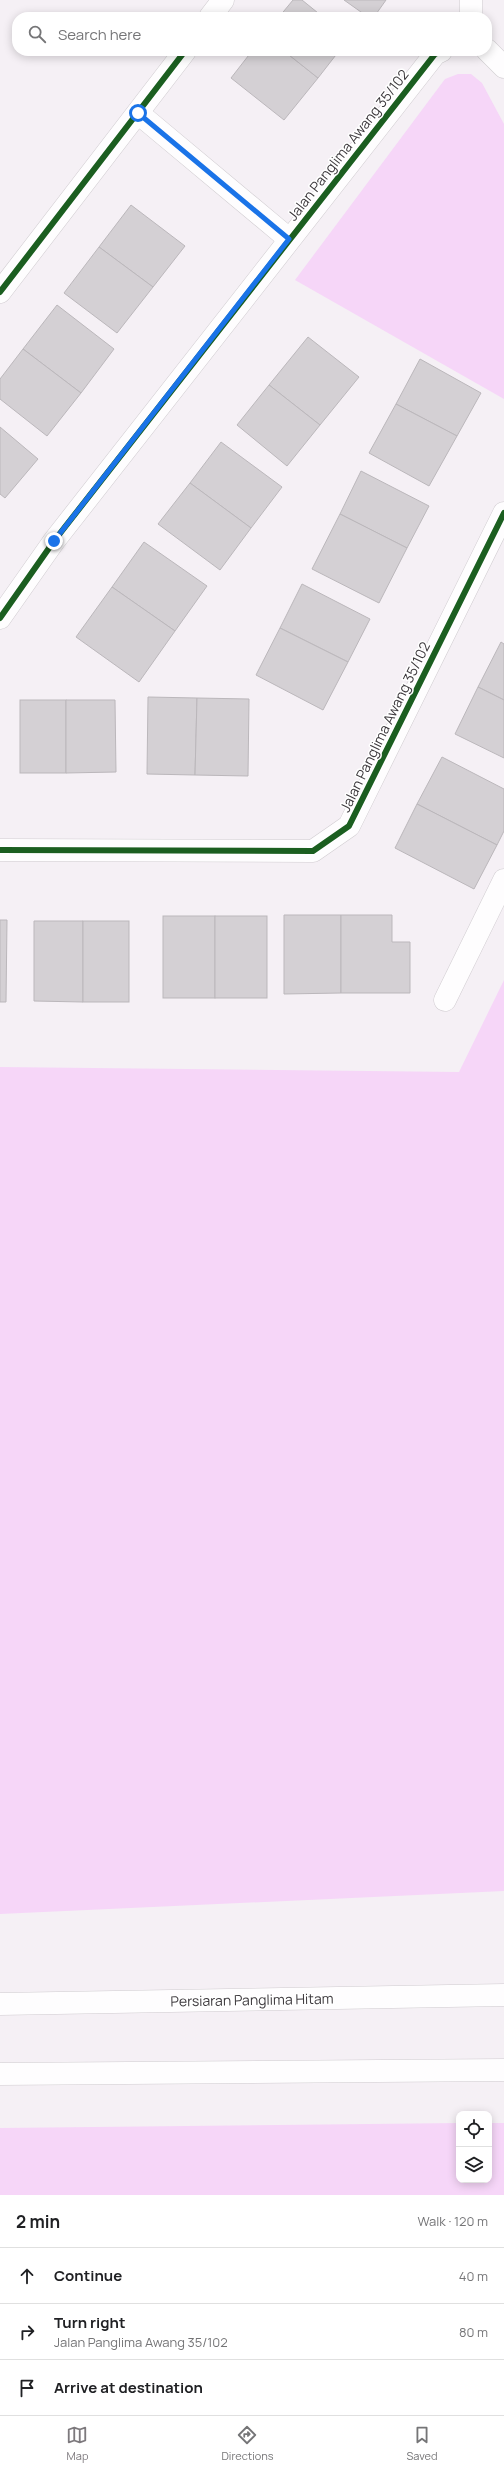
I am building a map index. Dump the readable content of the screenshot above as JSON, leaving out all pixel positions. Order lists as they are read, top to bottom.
{
  "streets": {
    "street": ["Jalan Panglima Awang 35/102", "Persiaran Panglima Hitam"]
  },
  "page": {
    "search": "Search here",
    "heading": ["2 min", "Walk · 120 m"],
    "list": [
      ["Continue", "40 m"],
      ["Turn right", "Jalan Panglima Awang 35/102", "80 m"],
      "Arrive at destination"
    ],
    "nav": ["Map", "Directions", "Saved"]
  }
}
